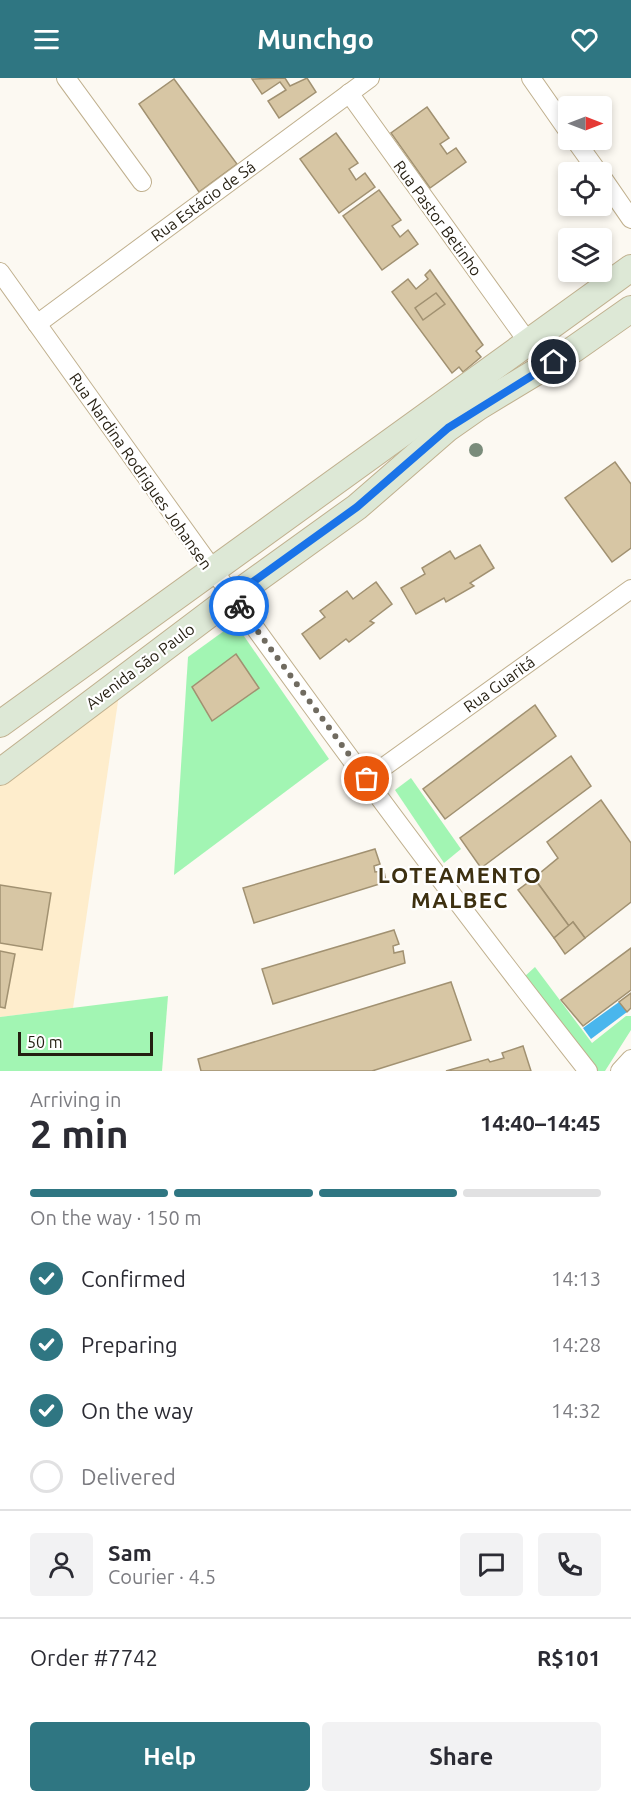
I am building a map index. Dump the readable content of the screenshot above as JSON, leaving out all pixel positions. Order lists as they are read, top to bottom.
{
  "streets": {
    "main road": ["Avenida São Paulo"],
    "street": [
      "Rua Estácio de Sá",
      "Rua Pastor Betinho",
      "Rua Nardina Rodrigues Johansen",
      "Rua Guaritá"
    ]
  },
  "crossings": [
    ["Rua Estácio de Sá", "Rua Pastor Betinho"],
    ["Rua Estácio de Sá", "Rua Nardina Rodrigues Johansen"],
    ["Rua Pastor Betinho", "Avenida São Paulo"],
    ["Rua Nardina Rodrigues Johansen", "Avenida São Paulo"],
    ["Rua Nardina Rodrigues Johansen", "Rua Guaritá"]
  ],
  "districts": ["LOTEAMENTO MALBEC"],
  "scale_bar": "50 m",
  "north": "right",
  "page": {
    "header": "Munchgo",
    "scale": "50 m",
    "heading": ["2 min", "Arriving in", "14:40–14:45"],
    "panel": [
      "Sam",
      "Courier · 4.5",
      "Order #7742",
      "R$101"
    ],
    "bar": "On the way · 150 m",
    "list": [
      ["Confirmed", "14:13"],
      ["Preparing", "14:28"],
      ["On the way", "14:32"],
      "Delivered"
    ],
    "buttons": ["Help", "Share"]
  }
}
